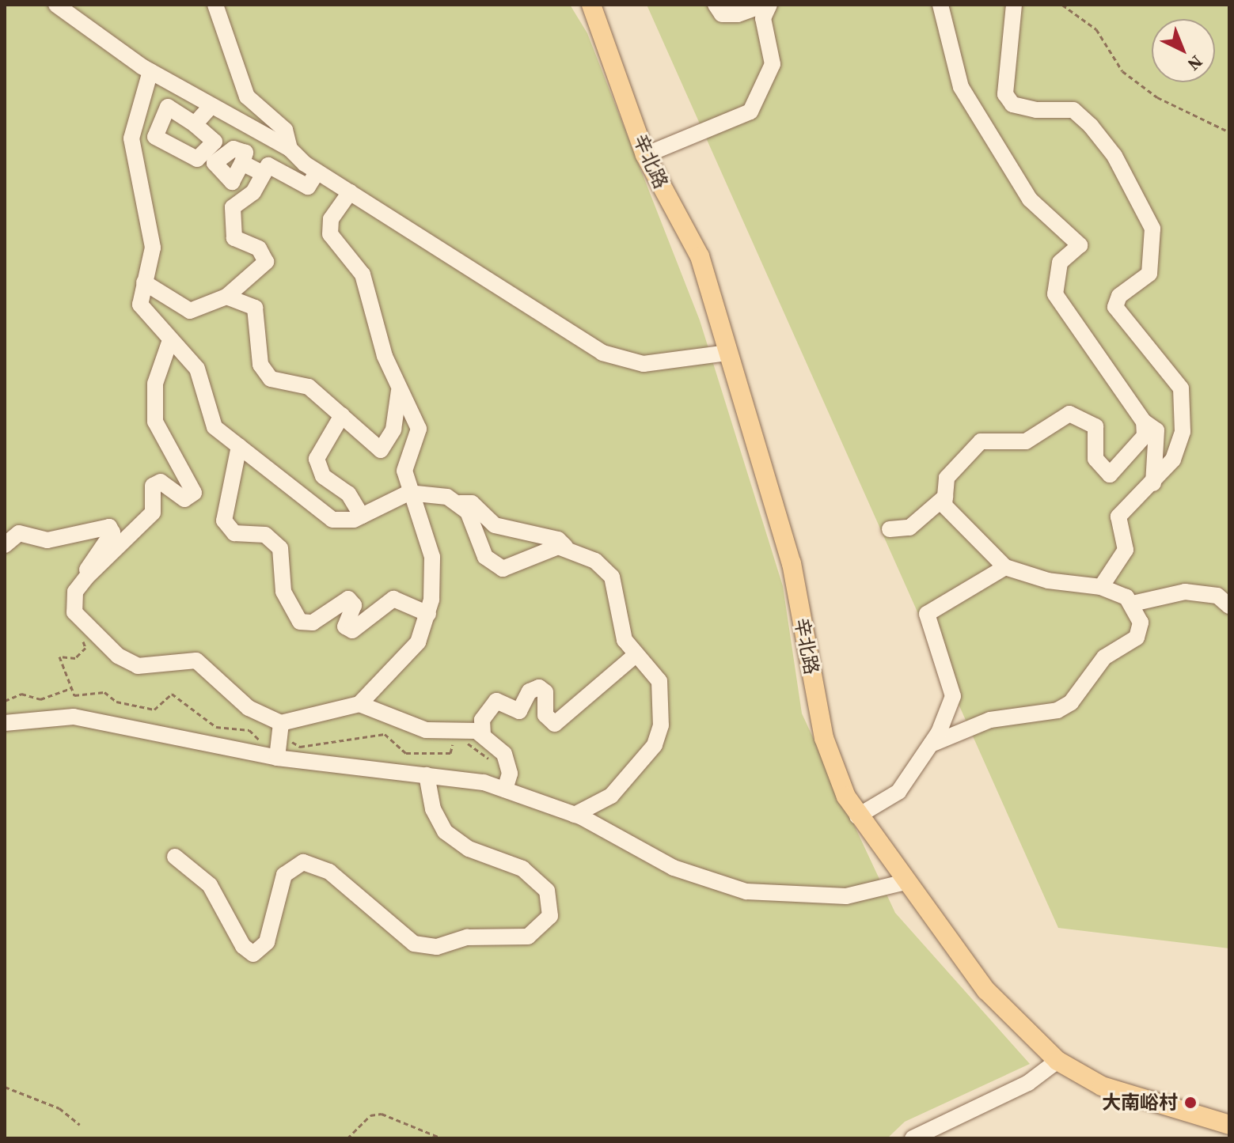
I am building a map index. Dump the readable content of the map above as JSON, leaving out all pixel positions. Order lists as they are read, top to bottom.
{
  "streets": {
    "main road": ["辛北路"]
  },
  "places": ["大南峪村"],
  "north": "bottom right"
}
